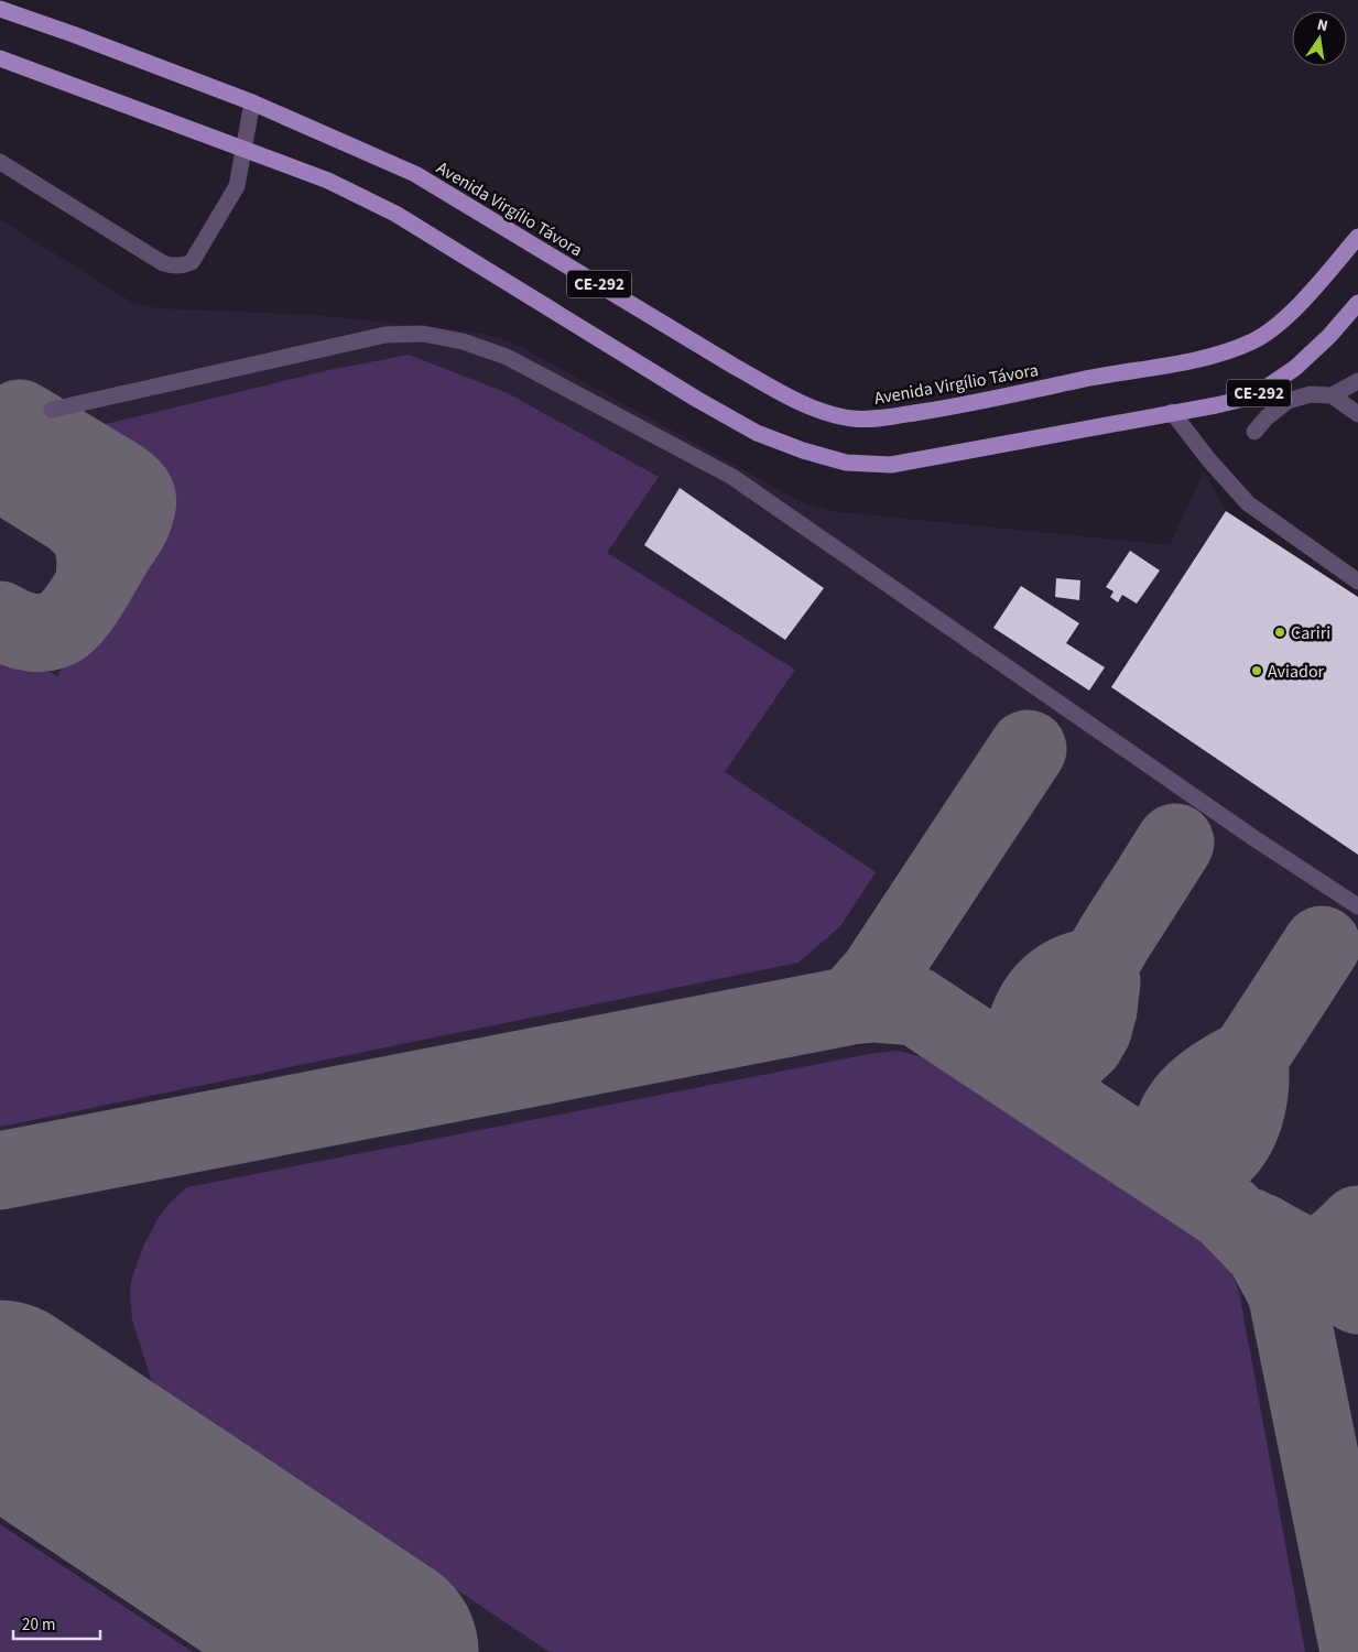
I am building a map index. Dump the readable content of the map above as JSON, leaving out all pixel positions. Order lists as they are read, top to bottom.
{
  "streets": {
    "main road": ["Avenida Virgílio Távora", "CE-292"]
  },
  "places": ["Cariri", "Aviador"],
  "scale_bar": "20 m",
  "north": "top"
}
